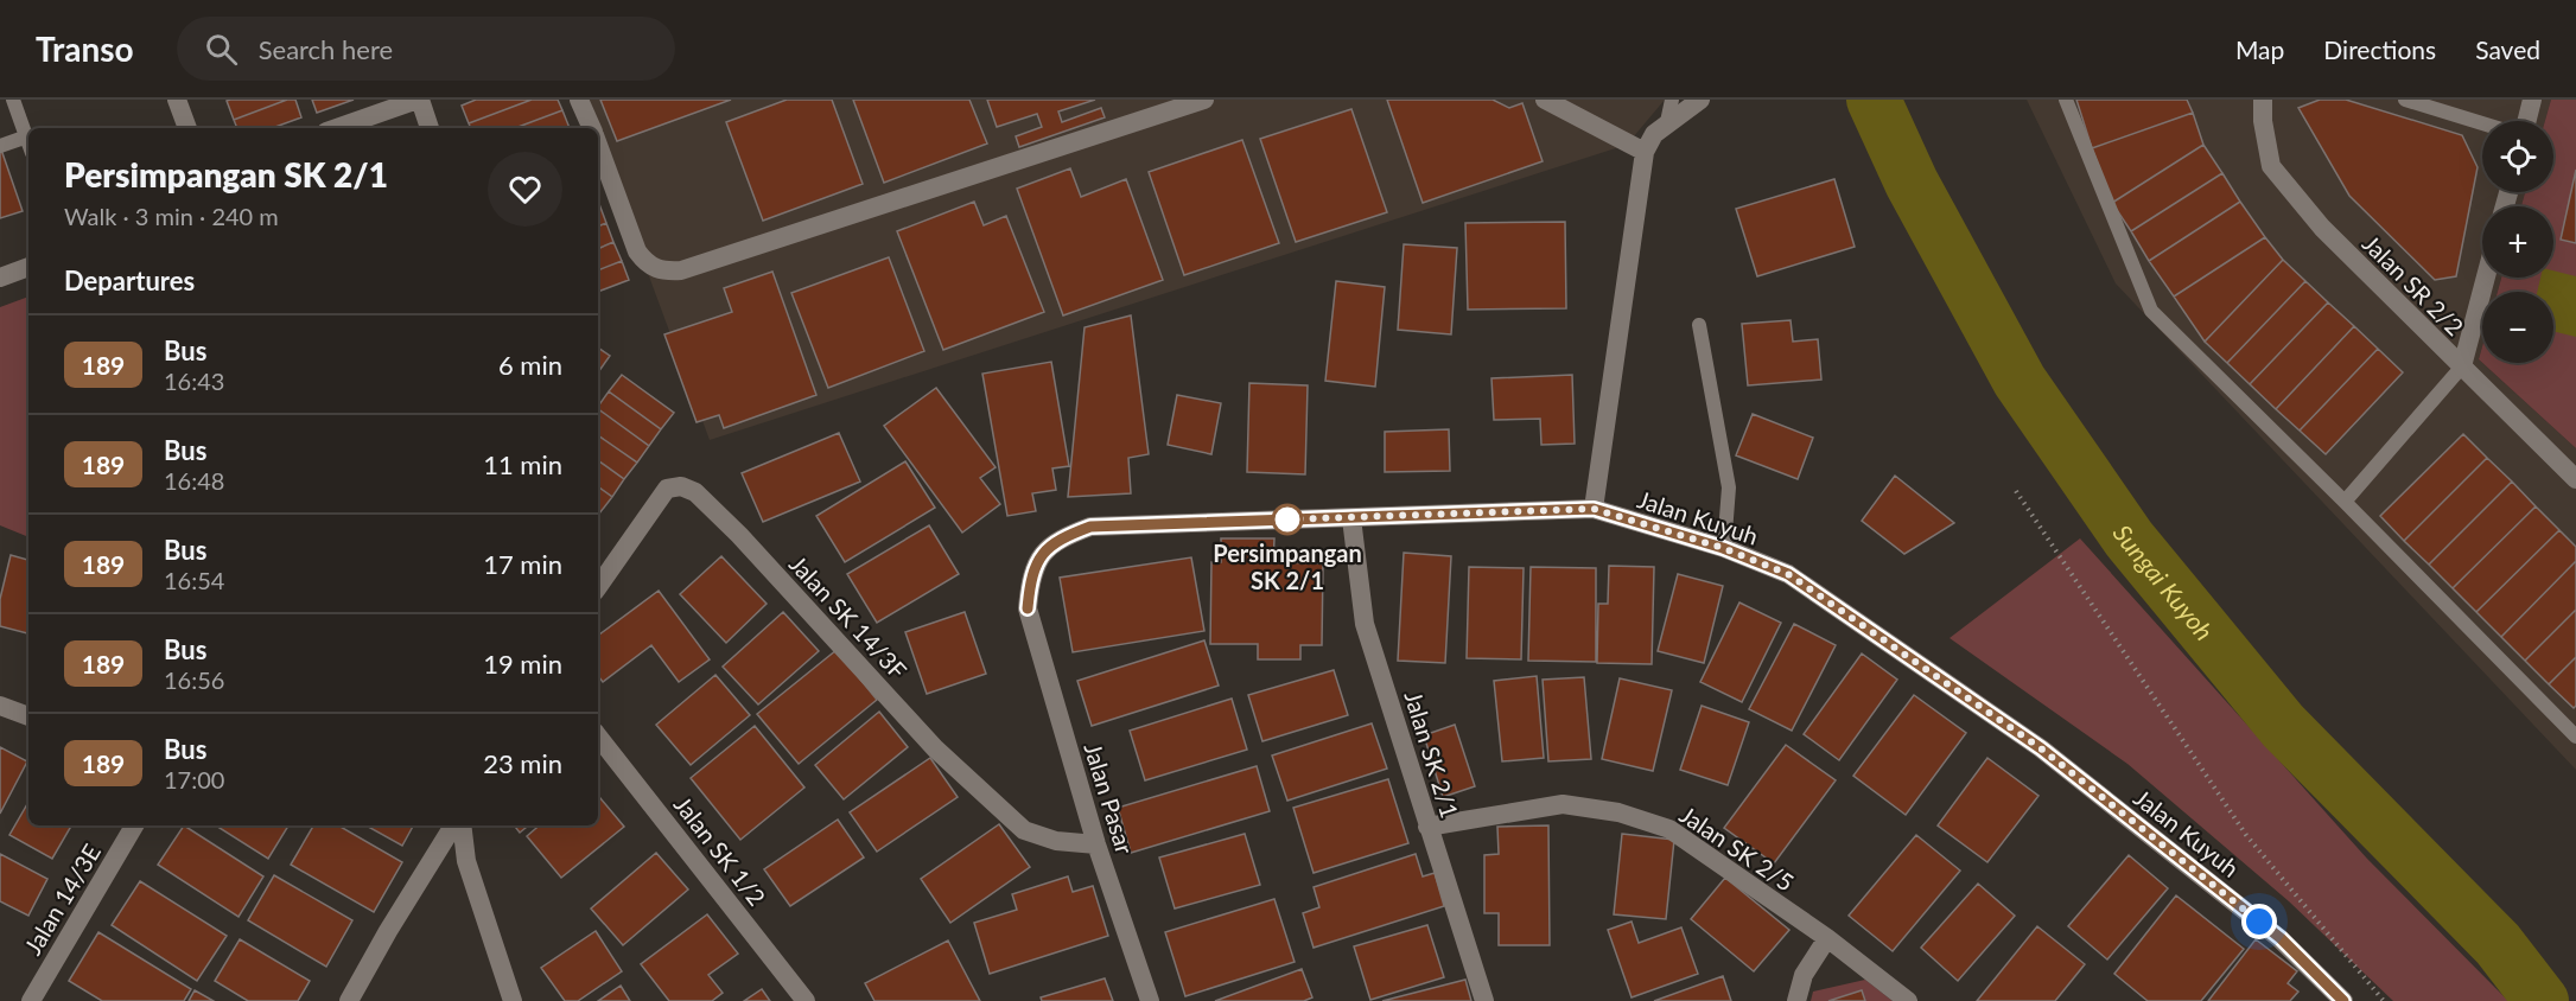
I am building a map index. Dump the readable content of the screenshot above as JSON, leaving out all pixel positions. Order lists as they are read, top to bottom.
{
  "streets": {
    "street": [
      "Jalan SR 2/2",
      "Jalan Kuyuh",
      "Jalan SK 14/3F",
      "Jalan SK 2/1",
      "Jalan Pasar",
      "Jalan SK 2/5",
      "Jalan SK 1/2",
      "Jalan 14/3E"
    ]
  },
  "crossings": [
    ["Jalan Kuyuh", "Jalan SK 2/1"],
    ["Jalan Kuyuh", "Jalan Pasar"],
    ["Jalan SK 14/3F", "Jalan Pasar"],
    ["Jalan SK 2/1", "Jalan SK 2/5"]
  ],
  "water": ["Sungai Kuyoh"],
  "places": ["Persimpangan SK 2/1"],
  "lines": ["bus line 189"],
  "page": {
    "header": "Transo",
    "search": "Search here",
    "nav": ["Map", "Directions", "Saved"],
    "map_buttons": ["+", "−"],
    "heading": [
      ["Persimpangan SK 2/1", "Walk · 3 min · 240 m"],
      "Departures"
    ],
    "list": [
      {
        "mark": "189",
        "name": "Bus",
        "note": "16:43",
        "value": "6 min"
      },
      {
        "mark": "189",
        "name": "Bus",
        "note": "16:48",
        "value": "11 min"
      },
      {
        "mark": "189",
        "name": "Bus",
        "note": "16:54",
        "value": "17 min"
      },
      {
        "mark": "189",
        "name": "Bus",
        "note": "16:56",
        "value": "19 min"
      },
      {
        "mark": "189",
        "name": "Bus",
        "note": "17:00",
        "value": "23 min"
      }
    ]
  }
}
